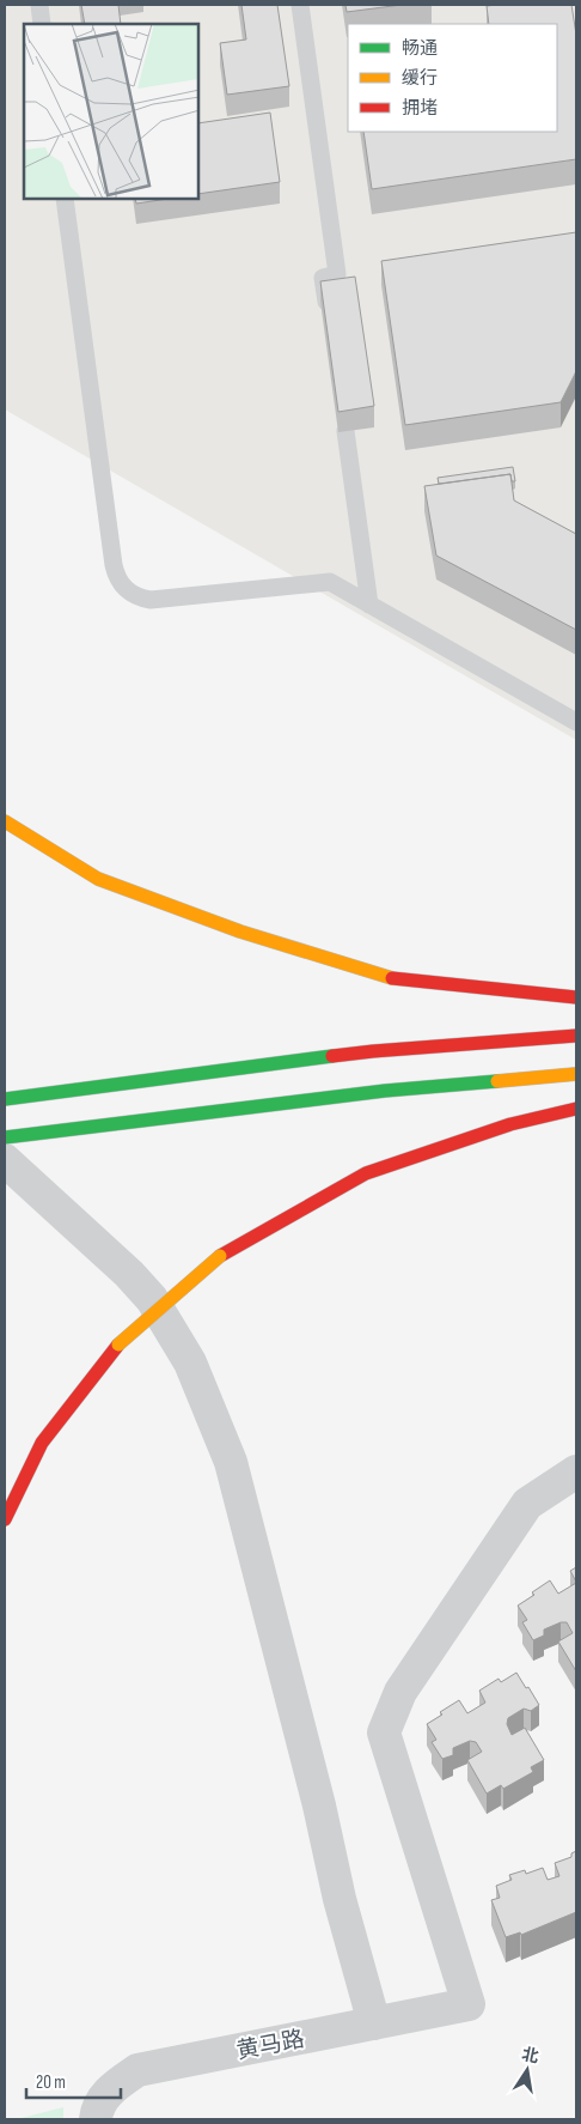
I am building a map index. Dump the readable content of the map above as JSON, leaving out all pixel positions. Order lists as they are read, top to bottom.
{
  "streets": {
    "street": ["黄马路"]
  },
  "legend": ["畅通", "缓行", "拥堵"],
  "scale_bar": "20 m",
  "north": "top"
}
